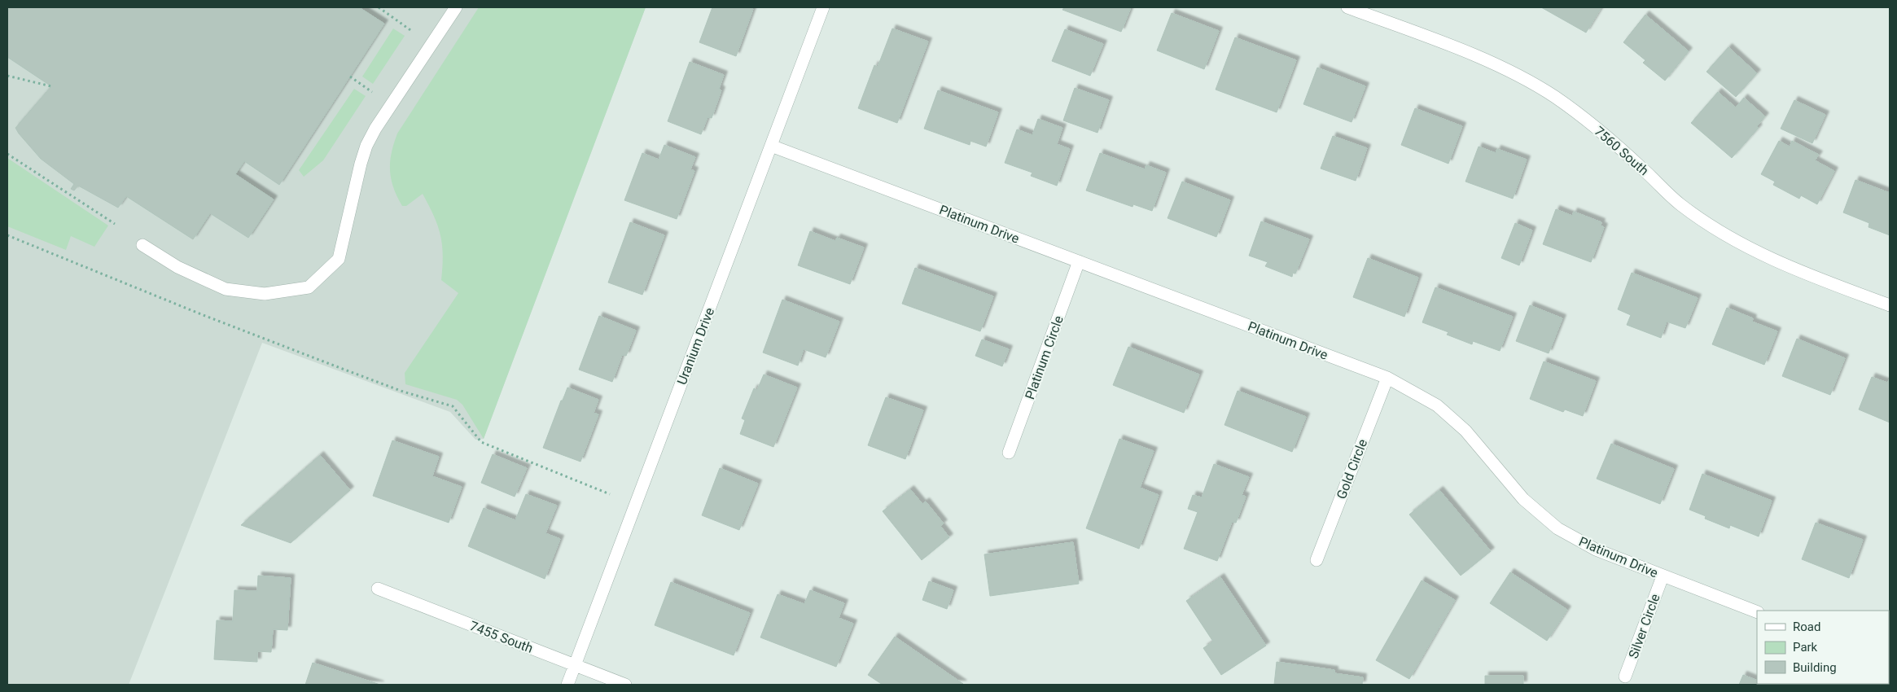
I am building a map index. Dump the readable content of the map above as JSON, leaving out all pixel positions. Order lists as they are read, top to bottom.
{
  "streets": {
    "street": [
      "7560 South",
      "Platinum Drive",
      "Uranium Drive",
      "Platinum Circle",
      "Gold Circle",
      "Silver Circle",
      "7455 South"
    ]
  },
  "crossings": [
    ["Platinum Drive", "Uranium Drive"],
    ["Platinum Drive", "Platinum Circle"],
    ["Platinum Drive", "Gold Circle"],
    ["Platinum Drive", "Silver Circle"],
    ["Uranium Drive", "7455 South"]
  ],
  "legend": ["Road", "Park", "Building"]
}
